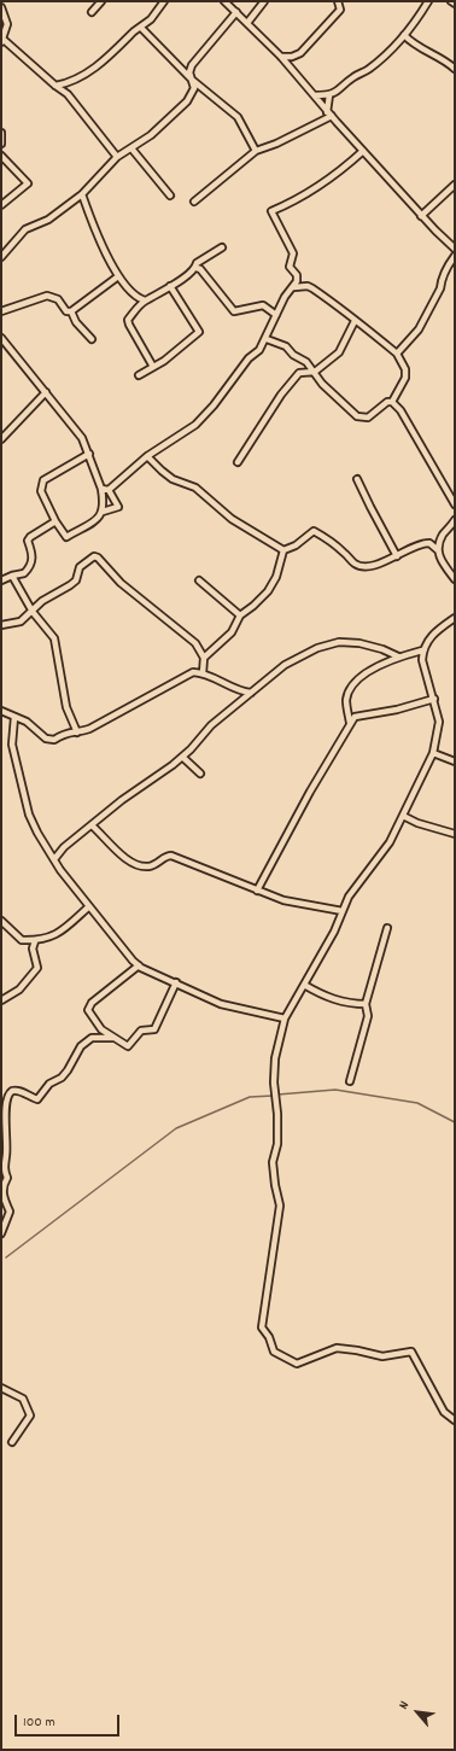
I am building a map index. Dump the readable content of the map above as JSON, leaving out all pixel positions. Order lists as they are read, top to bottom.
{
  "scale_bar": "100 m",
  "north": "top left"
}
